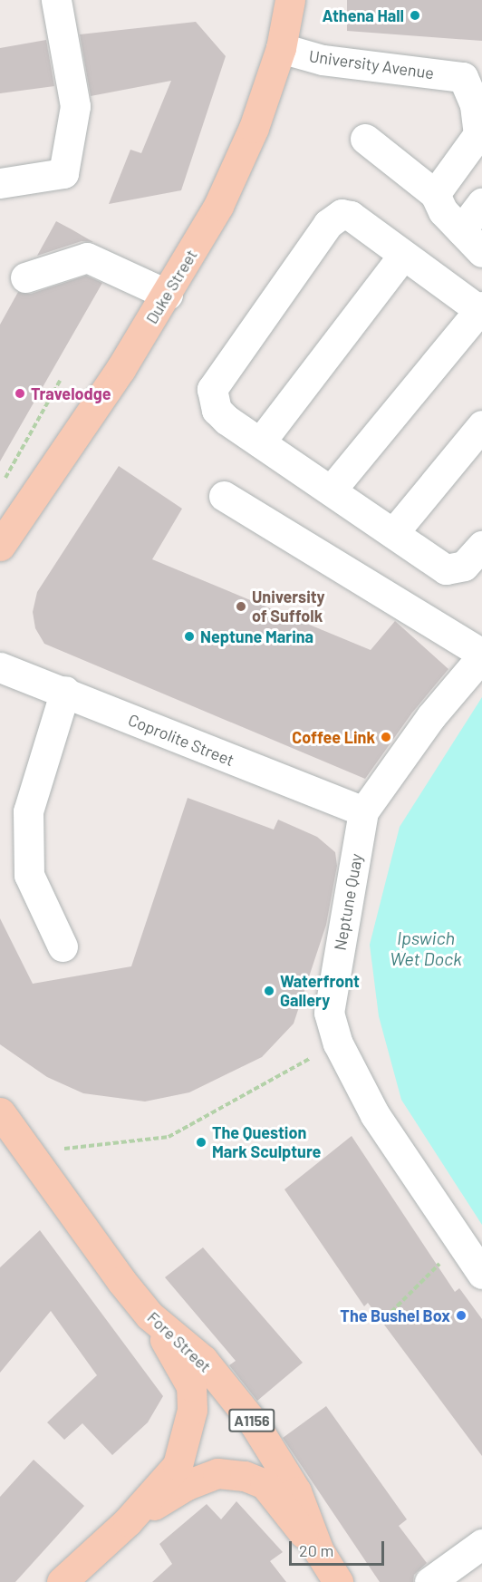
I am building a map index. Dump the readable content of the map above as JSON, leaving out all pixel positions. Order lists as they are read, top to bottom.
{
  "streets": {
    "main road": ["Duke Street", "Fore Street", "A1156"],
    "street": ["University Avenue", "Coprolite Street", "Neptune Quay"]
  },
  "crossings": [
    ["University Avenue", "Duke Street"],
    ["Coprolite Street", "Neptune Quay"],
    ["Fore Street", "A1156"]
  ],
  "water": ["Ipswich Wet Dock"],
  "places": [
    "Athena Hall",
    "Travelodge",
    "University of Suffolk",
    "Neptune Marina",
    "Coffee Link",
    "Waterfront Gallery",
    "The Question Mark Sculpture",
    "The Bushel Box"
  ],
  "scale_bar": "20 m"
}
